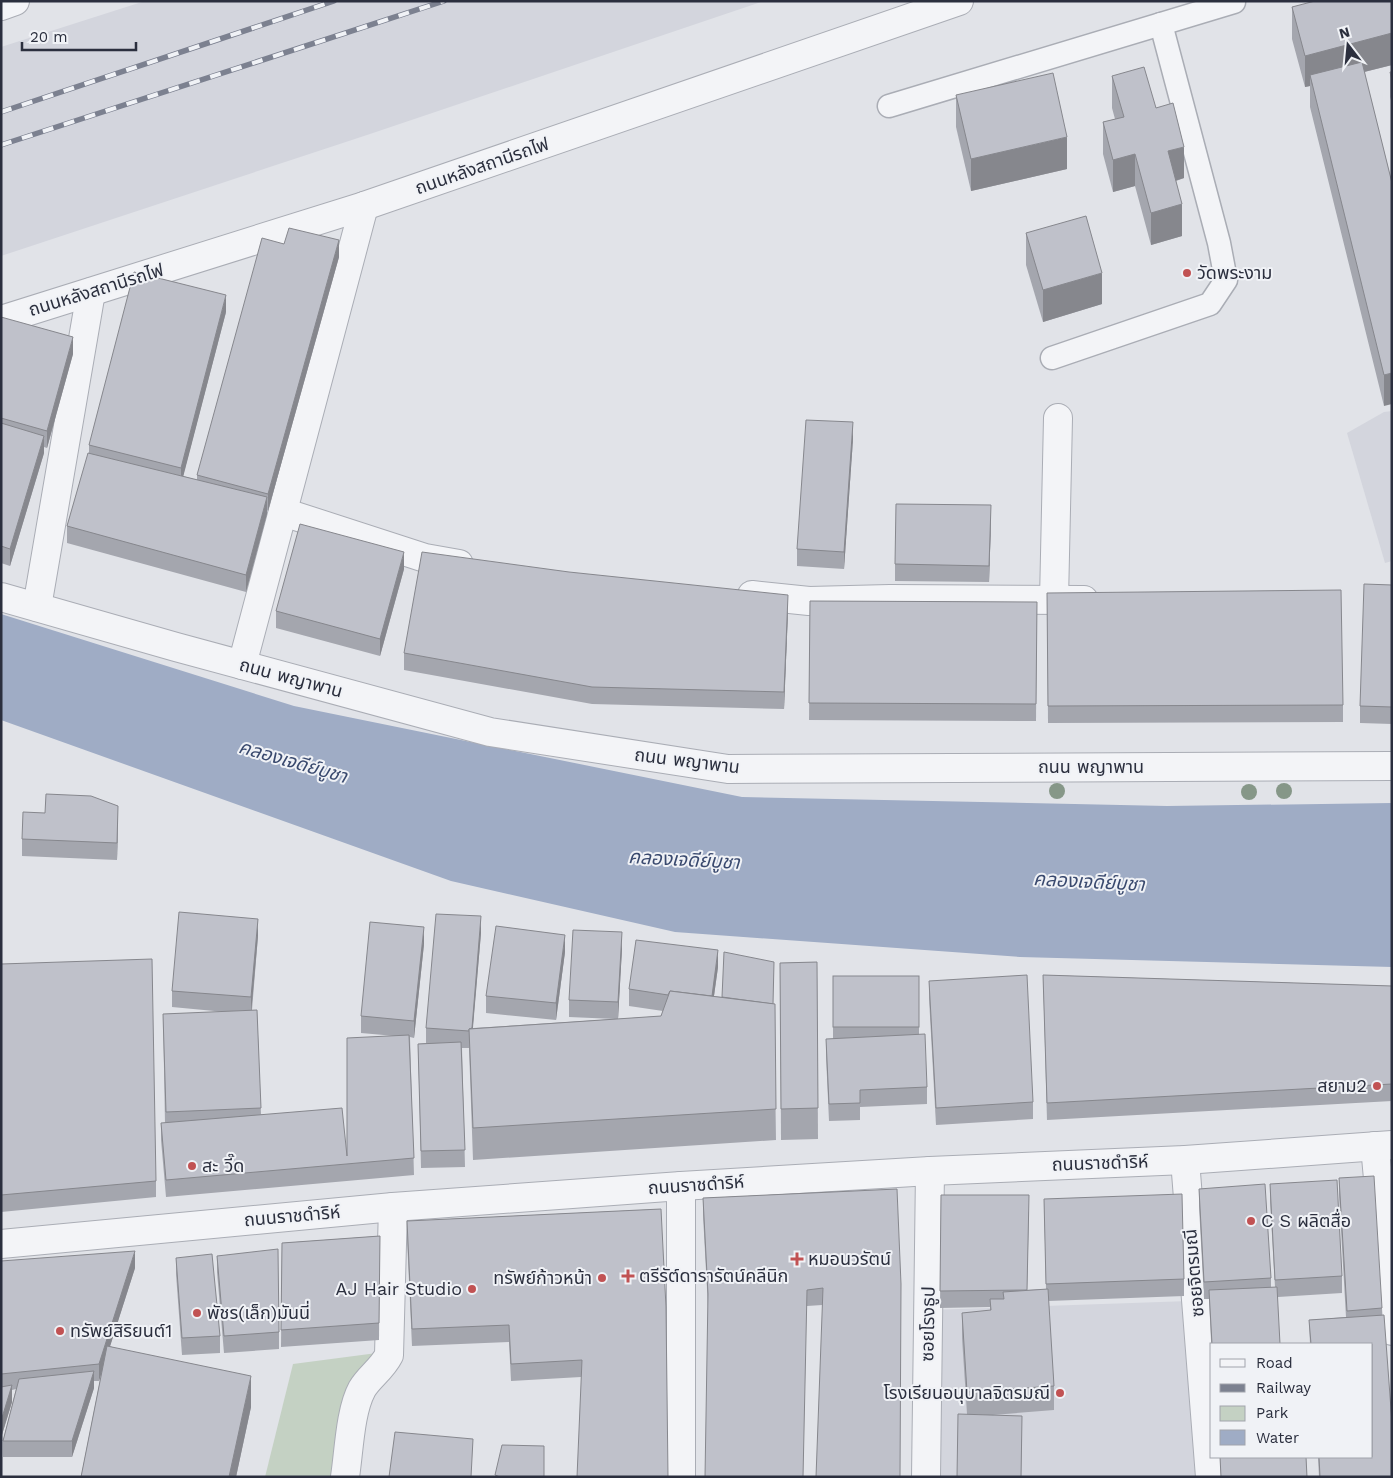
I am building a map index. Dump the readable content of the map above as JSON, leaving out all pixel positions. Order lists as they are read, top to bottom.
{
  "streets": {
    "street": [
      "ถนนหลังสถานีรถไฟ",
      "ถนน พญาพาน",
      "ถนนราชดำริห์",
      "ซอยจิตรมณี",
      "ซอยโรงธูป"
    ]
  },
  "crossings": [
    ["ถนนราชดำริห์", "ซอยจิตรมณี"],
    ["ถนนราชดำริห์", "ซอยโรงธูป"]
  ],
  "water": ["คลองเจดีย์บูชา"],
  "places": {
    "other": [
      "วัดพระงาม",
      "สยาม2",
      "สะ วี๊ด",
      "C S ผลิตสื่อ",
      "ทรัพย์ก้าวหน้า",
      "AJ Hair Studio",
      "พัชร(เล็ก)มันนี่",
      "ทรัพย์สิริยนต์1",
      "โรงเรียนอนุบาลจิตรมณี"
    ],
    "health": ["หมอนวรัตน์", "ตรีรัต์ดารารัตน์คลีนิก"]
  },
  "legend": [
    "Road",
    "Railway",
    "Park",
    "Water"
  ],
  "scale_bar": "20 m",
  "north": "top"
}
